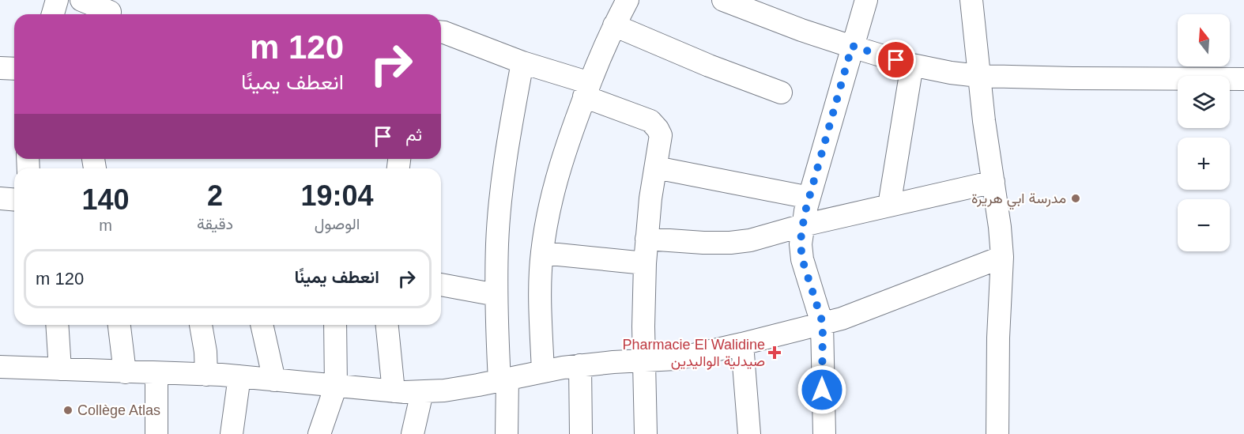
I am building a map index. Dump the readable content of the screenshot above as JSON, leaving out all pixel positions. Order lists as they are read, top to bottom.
{
  "places": {
    "other": ["مدرسة ابي هريرة", "Collège Atlas"],
    "health": ["Pharmacie El Walidine صيدلية الواليدين"]
  },
  "north": "top",
  "page": {
    "map_buttons": ["+", "−"],
    "turn": ["120 m", "انعطف يمينًا"],
    "then": "ثم",
    "eta": [
      "19:04",
      "الوصول",
      "2",
      "دقيقة",
      "140",
      "m"
    ],
    "list": [
      {
        "name": "انعطف يمينًا",
        "value": "120 m"
      }
    ]
  }
}
